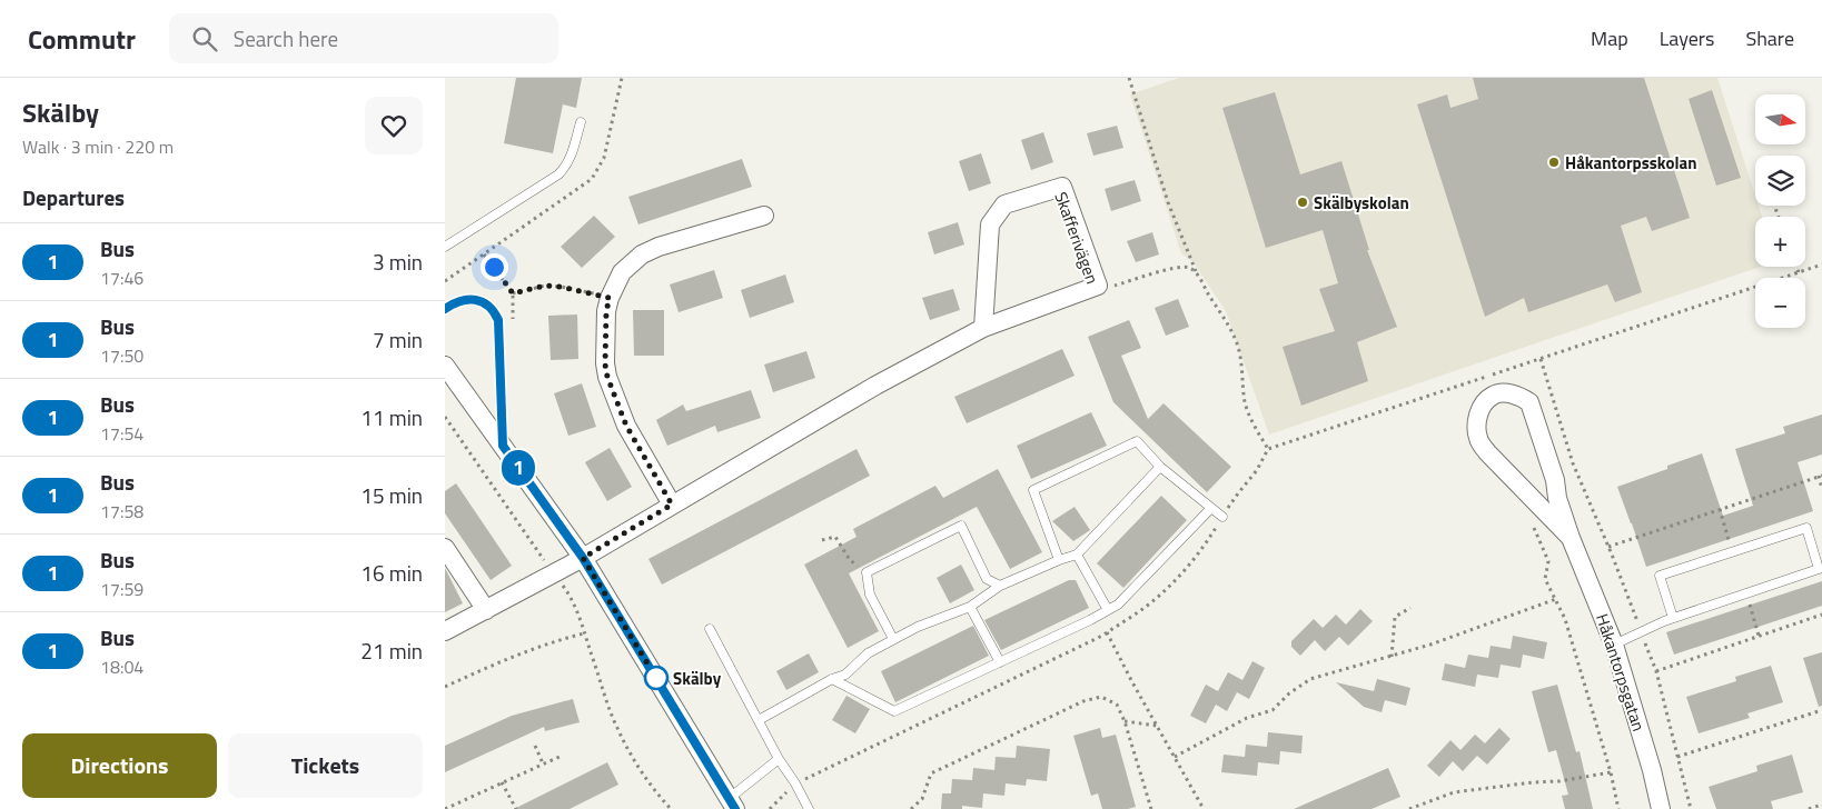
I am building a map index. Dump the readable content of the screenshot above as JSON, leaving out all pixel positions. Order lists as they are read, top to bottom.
{
  "streets": {
    "street": ["Skafferivägen", "Håkantorpsgatan"]
  },
  "places": ["Håkantorpsskolan", "Skälbyskolan", "Skälby"],
  "lines": ["bus line 1"],
  "north": "right",
  "page": {
    "header": "Commutr",
    "search": "Search here",
    "nav": ["Map", "Layers", "Share"],
    "heading": [
      ["Skälby", "Walk · 3 min · 220 m"],
      "Departures"
    ],
    "on_map": "1",
    "map_buttons": ["+", "−"],
    "list": [
      {
        "mark": "1",
        "name": "Bus",
        "note": "17:46",
        "value": "3 min"
      },
      {
        "mark": "1",
        "name": "Bus",
        "note": "17:50",
        "value": "7 min"
      },
      {
        "mark": "1",
        "name": "Bus",
        "note": "17:54",
        "value": "11 min"
      },
      {
        "mark": "1",
        "name": "Bus",
        "note": "17:58",
        "value": "15 min"
      },
      {
        "mark": "1",
        "name": "Bus",
        "note": "17:59",
        "value": "16 min"
      },
      {
        "mark": "1",
        "name": "Bus",
        "note": "18:04",
        "value": "21 min"
      }
    ],
    "buttons": ["Directions", "Tickets"]
  }
}
